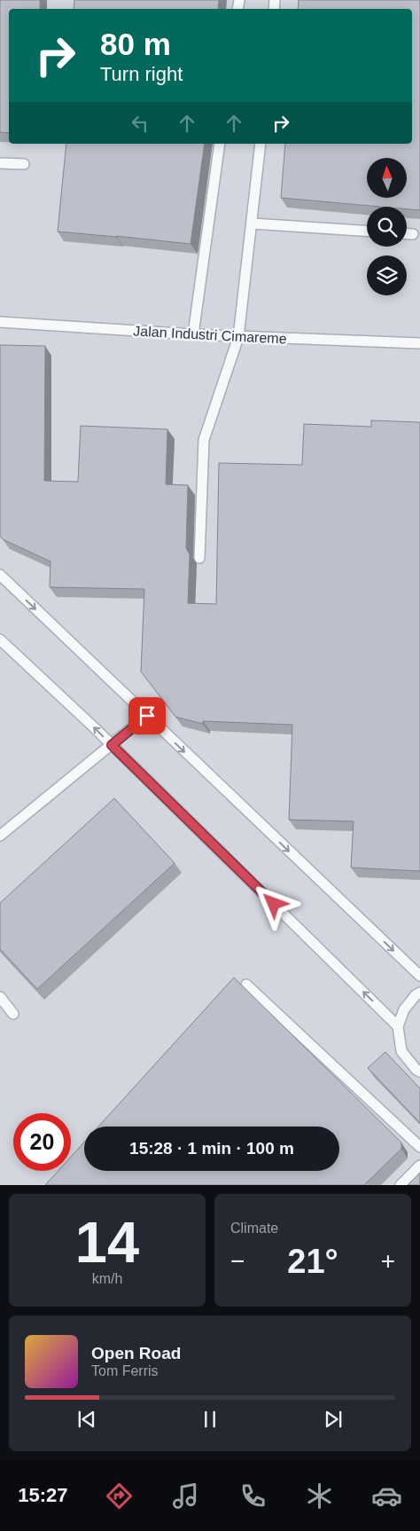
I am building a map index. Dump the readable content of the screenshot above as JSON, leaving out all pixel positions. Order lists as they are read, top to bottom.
{
  "streets": {
    "lane": ["Jalan Industri Cimareme"]
  },
  "north": "top",
  "page": {
    "turn": ["80 m", "Turn right"],
    "limit": "20",
    "trip": "15:28 · 1 min · 100 m",
    "tile": [
      ["14", "km/h"],
      "Climate"
    ],
    "heat": ["−", "21°", "+"],
    "song": ["Open Road", "Tom Ferris"],
    "tabs": "15:27"
  }
}
